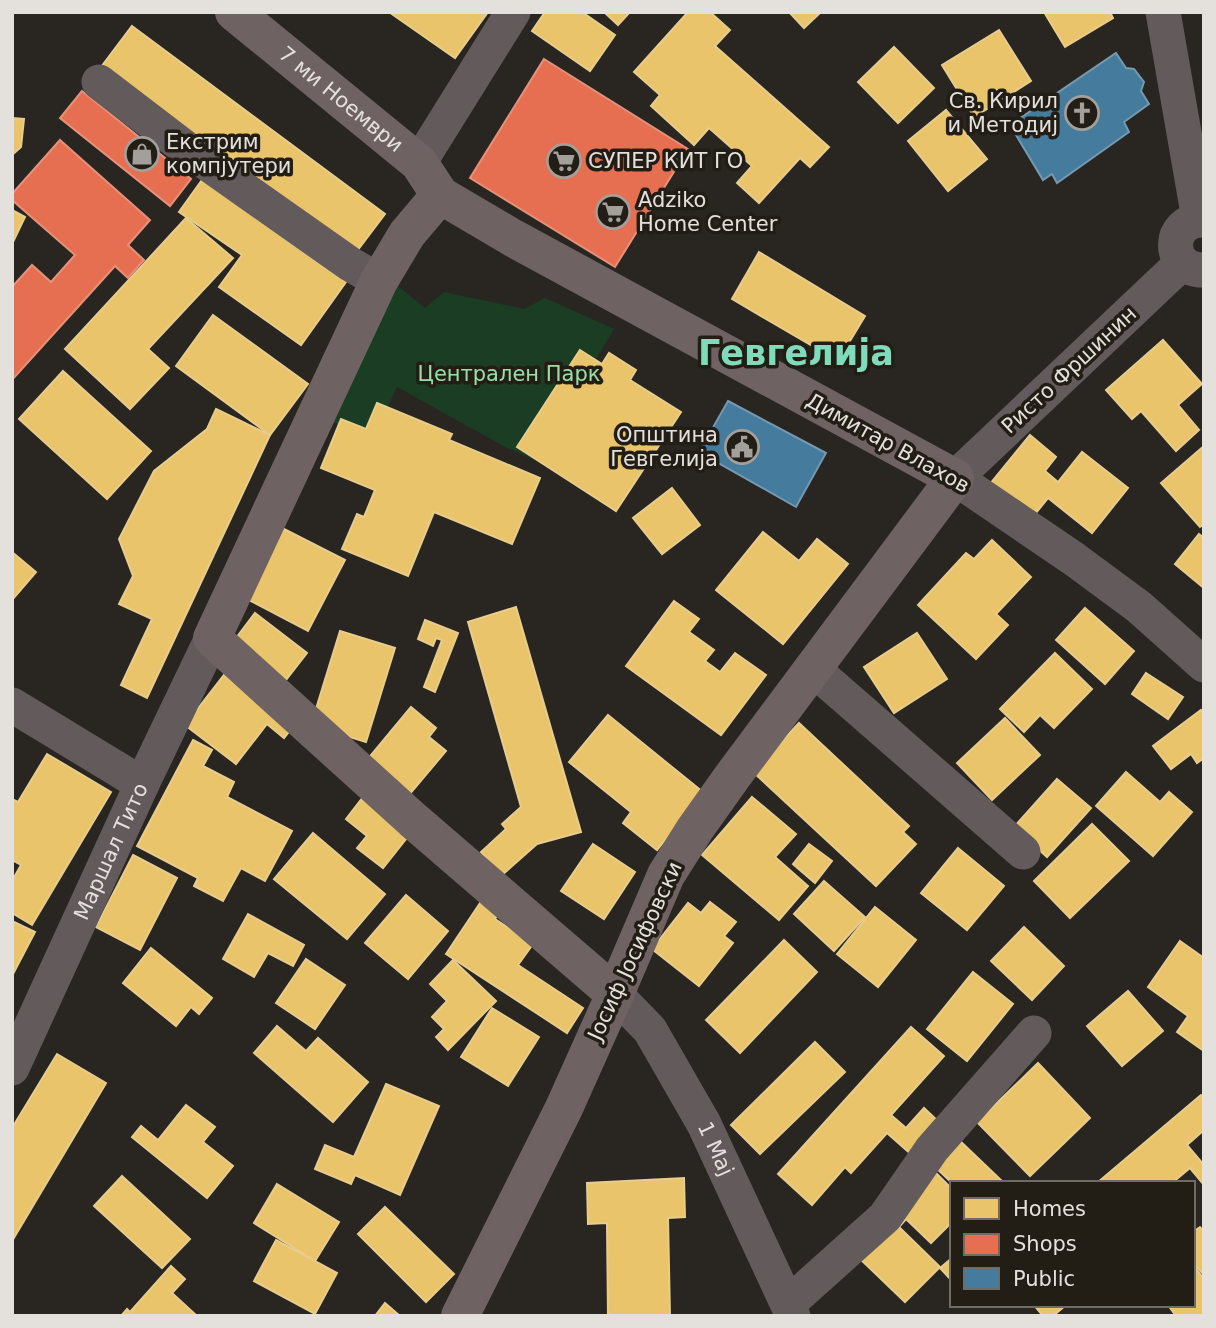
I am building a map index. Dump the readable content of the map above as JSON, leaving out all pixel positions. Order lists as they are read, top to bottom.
{
  "streets": {
    "main road": ["7 ми Ноември", "Димитар Влахов", "Јосиф Јосифовски"],
    "street": ["Ристо Фршинин", "Маршал Тито", "1 Мај"]
  },
  "crossings": [
    ["7 ми Ноември", "Димитар Влахов"],
    ["Ристо Фршинин", "Димитар Влахов"],
    ["Ристо Фршинин", "Јосиф Јосифовски"],
    ["Димитар Влахов", "Јосиф Јосифовски"],
    ["Јосиф Јосифовски", "1 Мај"]
  ],
  "districts": ["Гевгелија"],
  "parks": ["Централен Парк"],
  "places": {
    "church": ["Св. Кирил и Методиј"],
    "shop": ["Екстрим компјутери"],
    "supermarket": ["СУПЕР КИТ ГО", "Adziko Home Center"],
    "public building": ["Општина Гевгелија"]
  },
  "legend": ["Homes", "Shops", "Public"]
}
